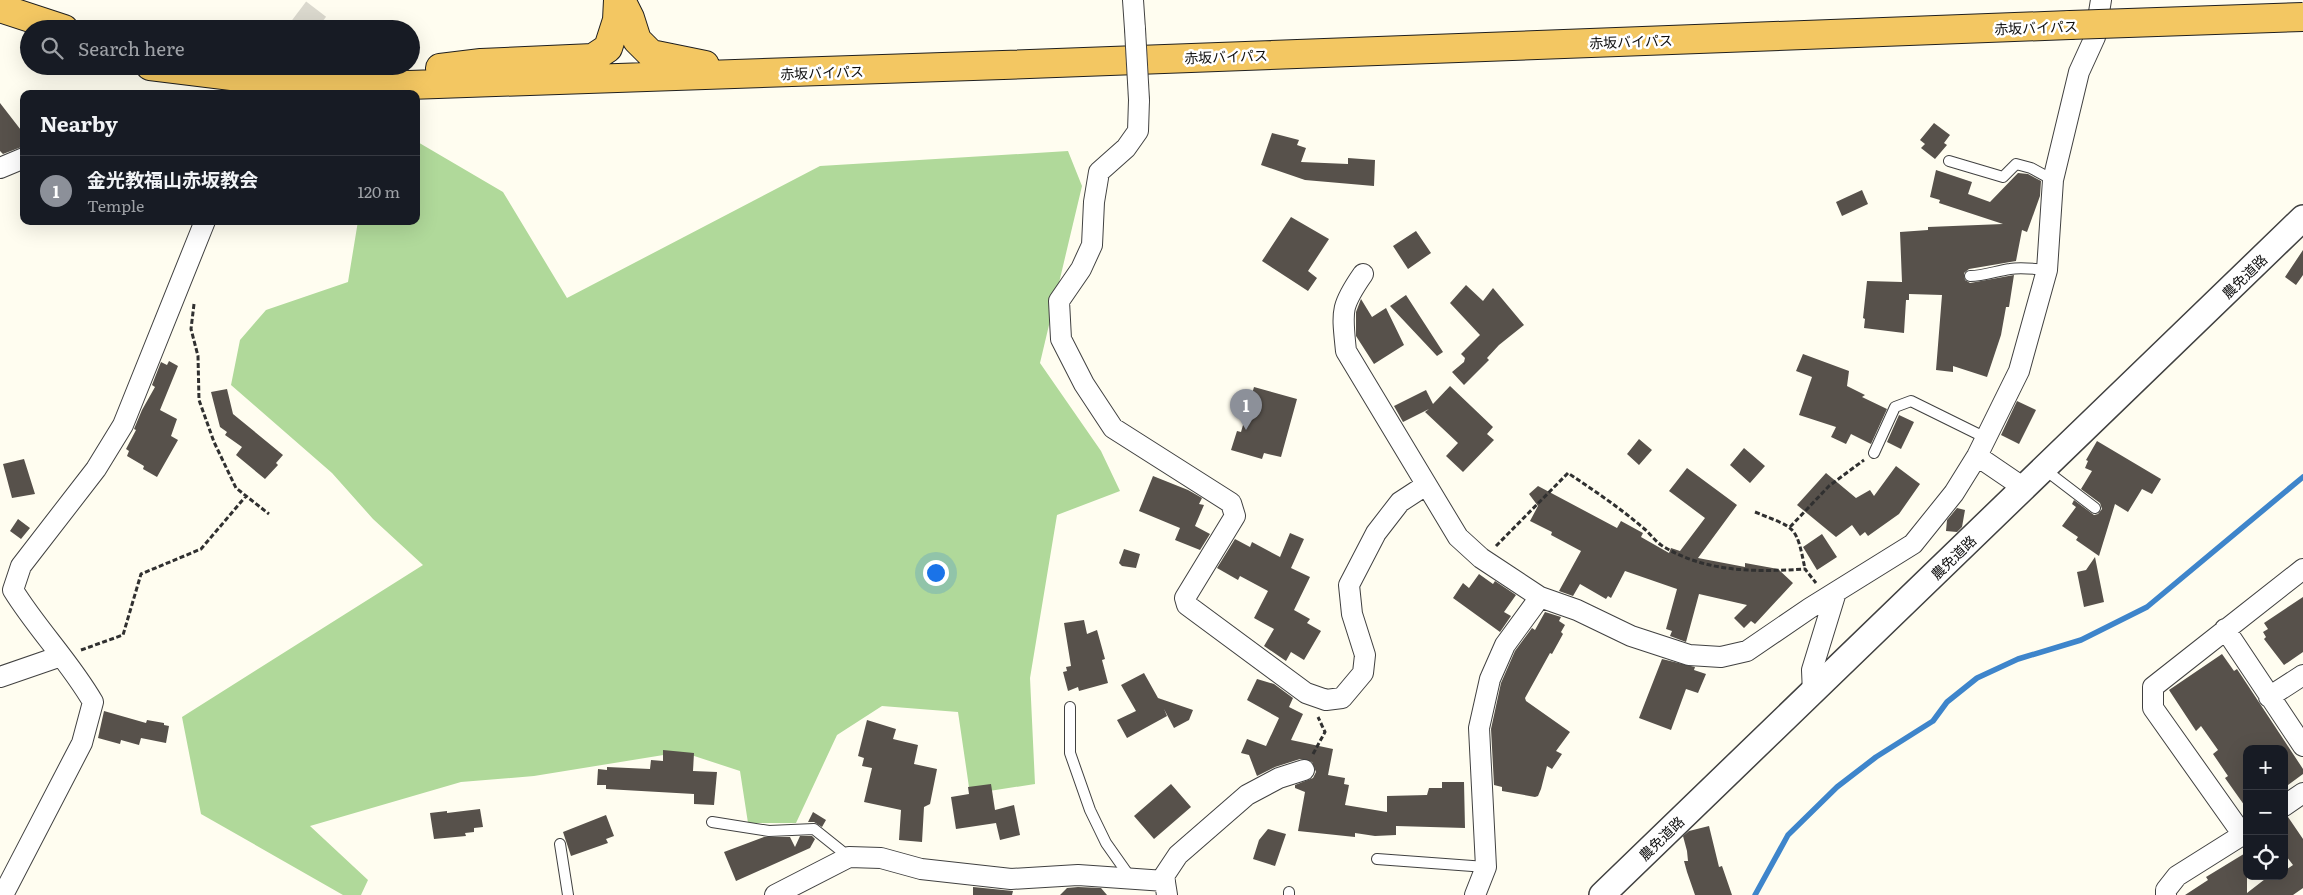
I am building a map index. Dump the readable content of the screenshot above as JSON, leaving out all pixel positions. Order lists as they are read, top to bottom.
{
  "streets": {
    "highway": ["赤坂バイパス"],
    "street": ["農免道路"]
  },
  "page": {
    "search": "Search here",
    "heading": "Nearby",
    "list": [
      {
        "mark": "1",
        "name": "金光教福山赤坂教会",
        "note": "Temple",
        "value": "120 m"
      }
    ],
    "pins": "1",
    "map_buttons": ["+", "−"]
  }
}
